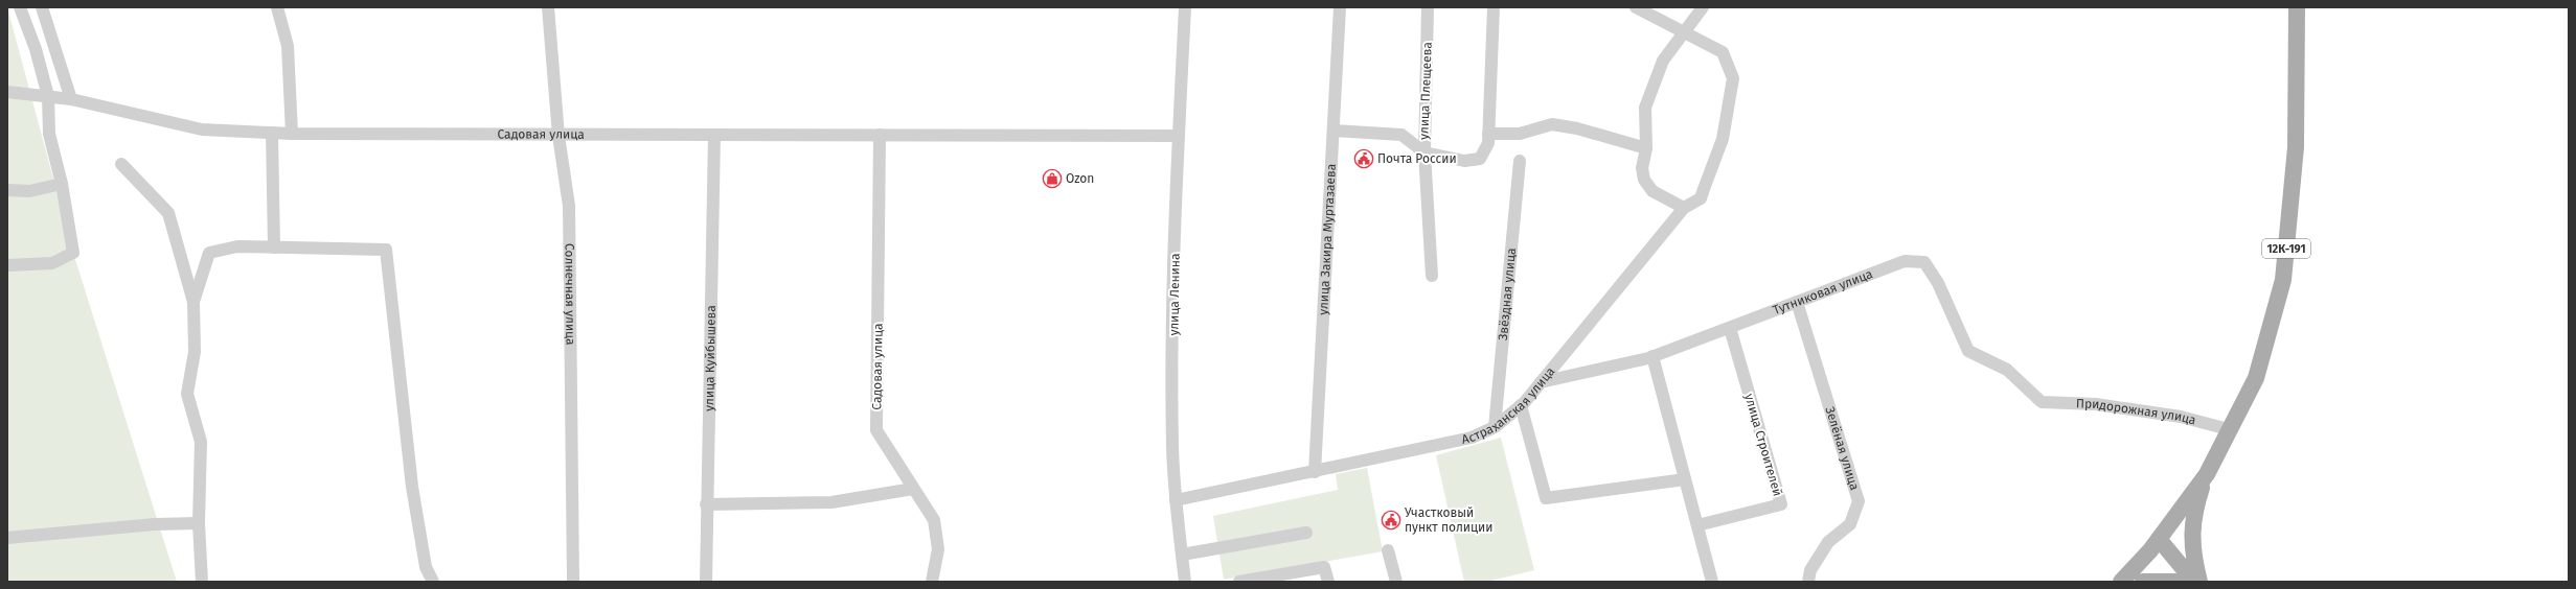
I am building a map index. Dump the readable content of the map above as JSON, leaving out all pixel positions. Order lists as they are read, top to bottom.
{
  "streets": {
    "main road": ["12К-191"],
    "street": [
      "улица Плещеева",
      "Садовая улица",
      "улица Закира Муртазаева",
      "Тутниковая улица",
      "Солнечная улица",
      "Звёздная улица",
      "улица Ленина",
      "улица Куйбышева",
      "Астраханская улица",
      "Придорожная улица",
      "улица Строителей",
      "Зелёная улица"
    ]
  },
  "crossings": [
    ["Садовая улица", "Солнечная улица"],
    ["Садовая улица", "улица Ленина"],
    ["Садовая улица", "улица Куйбышева"],
    ["улица Закира Муртазаева", "Астраханская улица"],
    ["12К-191", "Придорожная улица"],
    ["Тутниковая улица", "Астраханская улица"],
    ["Тутниковая улица", "Придорожная улица"],
    ["Тутниковая улица", "улица Строителей"],
    ["Тутниковая улица", "Зелёная улица"],
    ["Звёздная улица", "Астраханская улица"],
    ["улица Ленина", "Астраханская улица"]
  ],
  "places": {
    "public building": ["Почта России", "Участковый пункт полиции"],
    "shop": ["Ozon"]
  }
}
